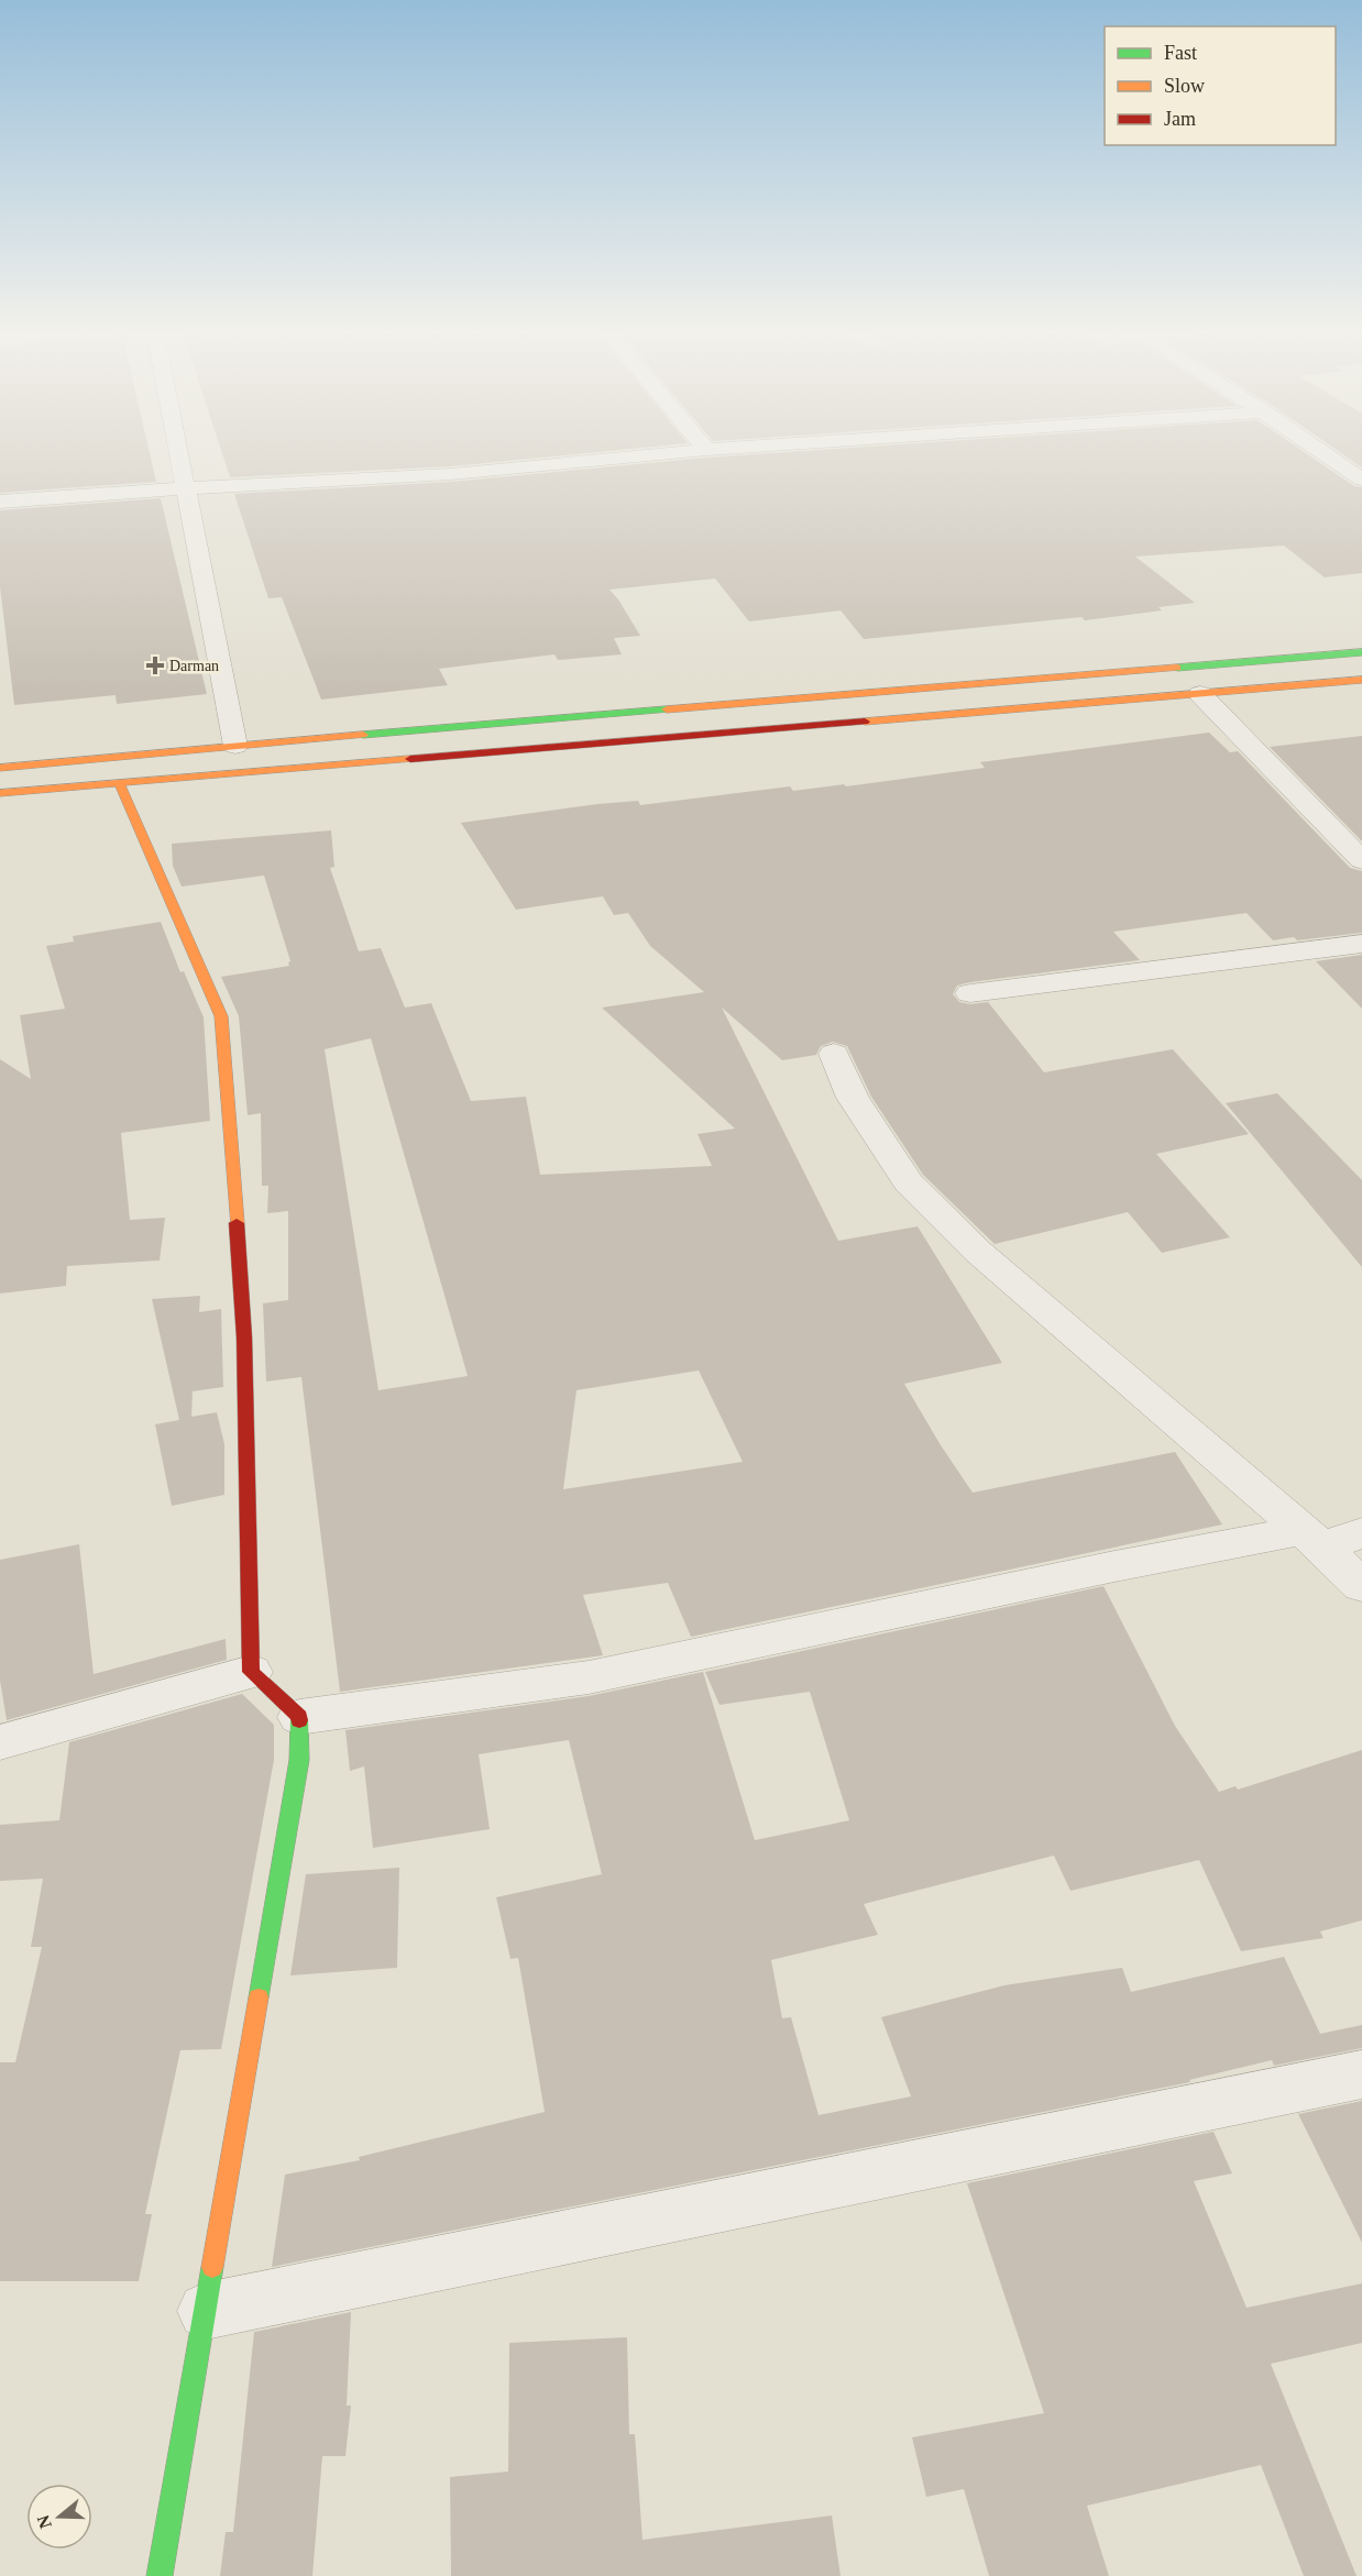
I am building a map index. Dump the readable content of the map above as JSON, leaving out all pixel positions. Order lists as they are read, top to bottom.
{
  "places": {
    "health": ["Darman"]
  },
  "legend": ["Fast", "Slow", "Jam"],
  "north": "left"
}
